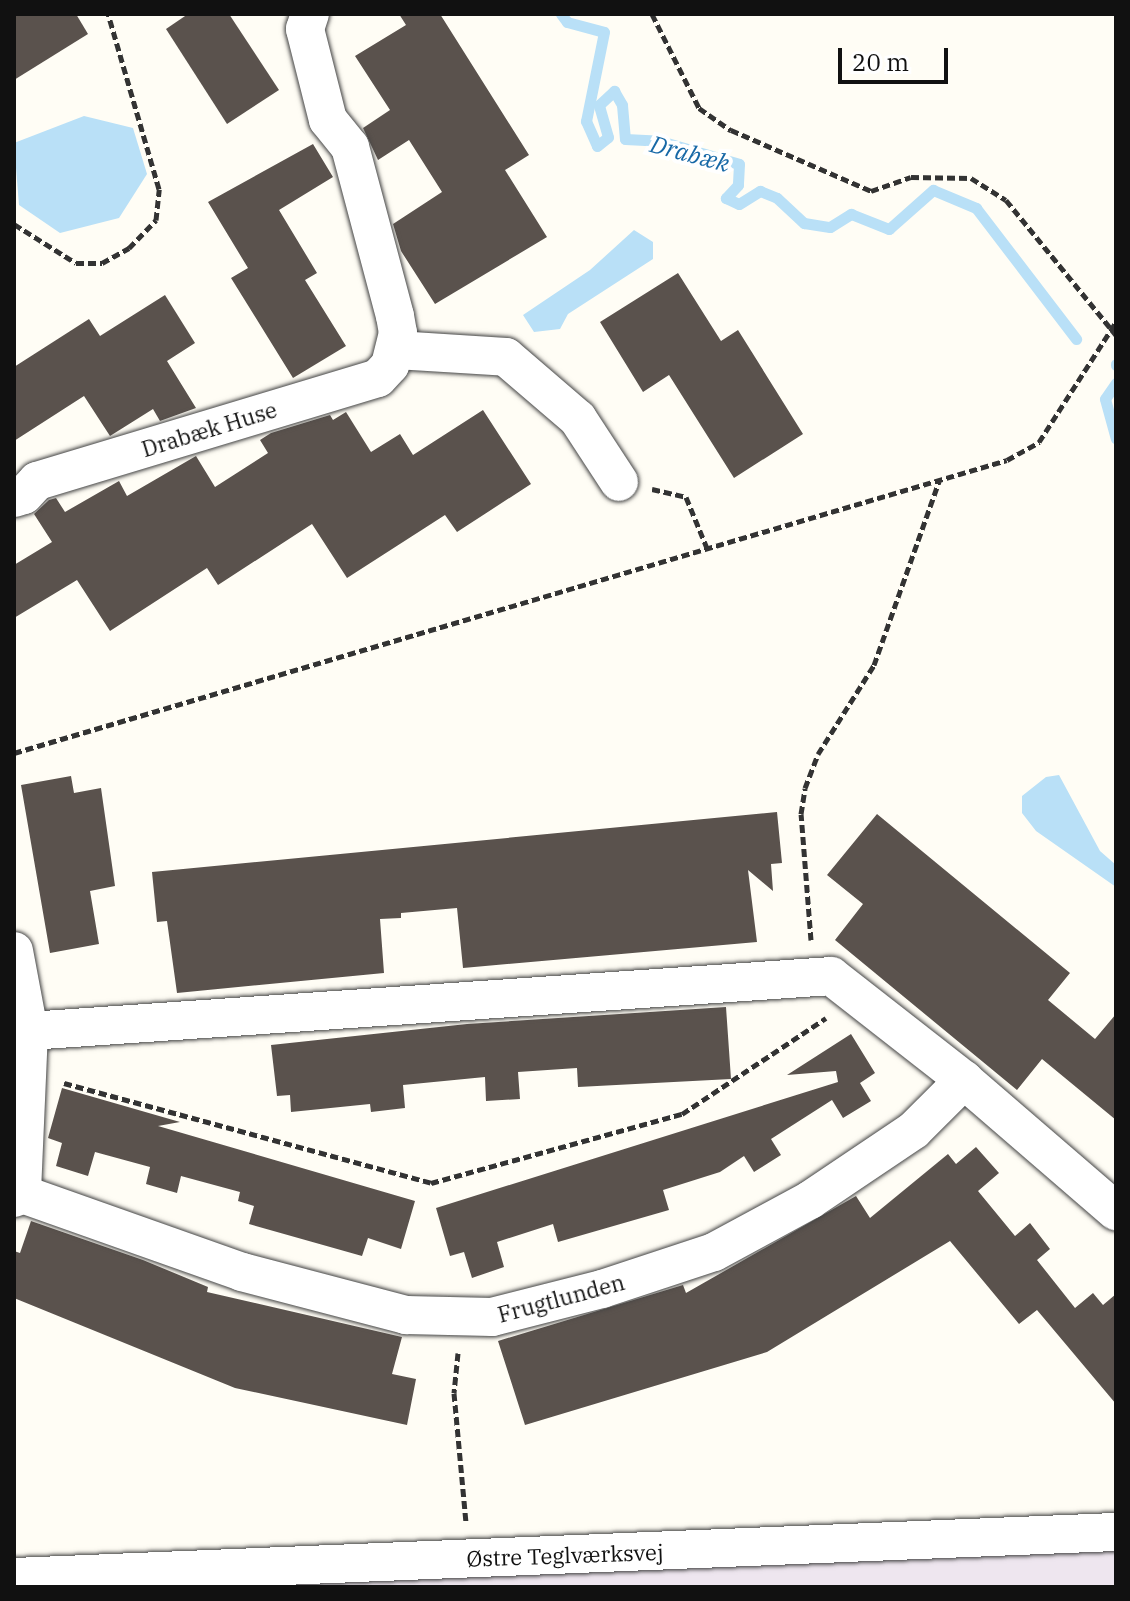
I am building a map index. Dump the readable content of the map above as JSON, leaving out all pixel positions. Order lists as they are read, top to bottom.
{
  "streets": {
    "street": ["Drabæk Huse", "Frugtlunden", "Østre Teglværksvej"]
  },
  "water": ["Drabæk"],
  "scale_bar": "20 m"
}
